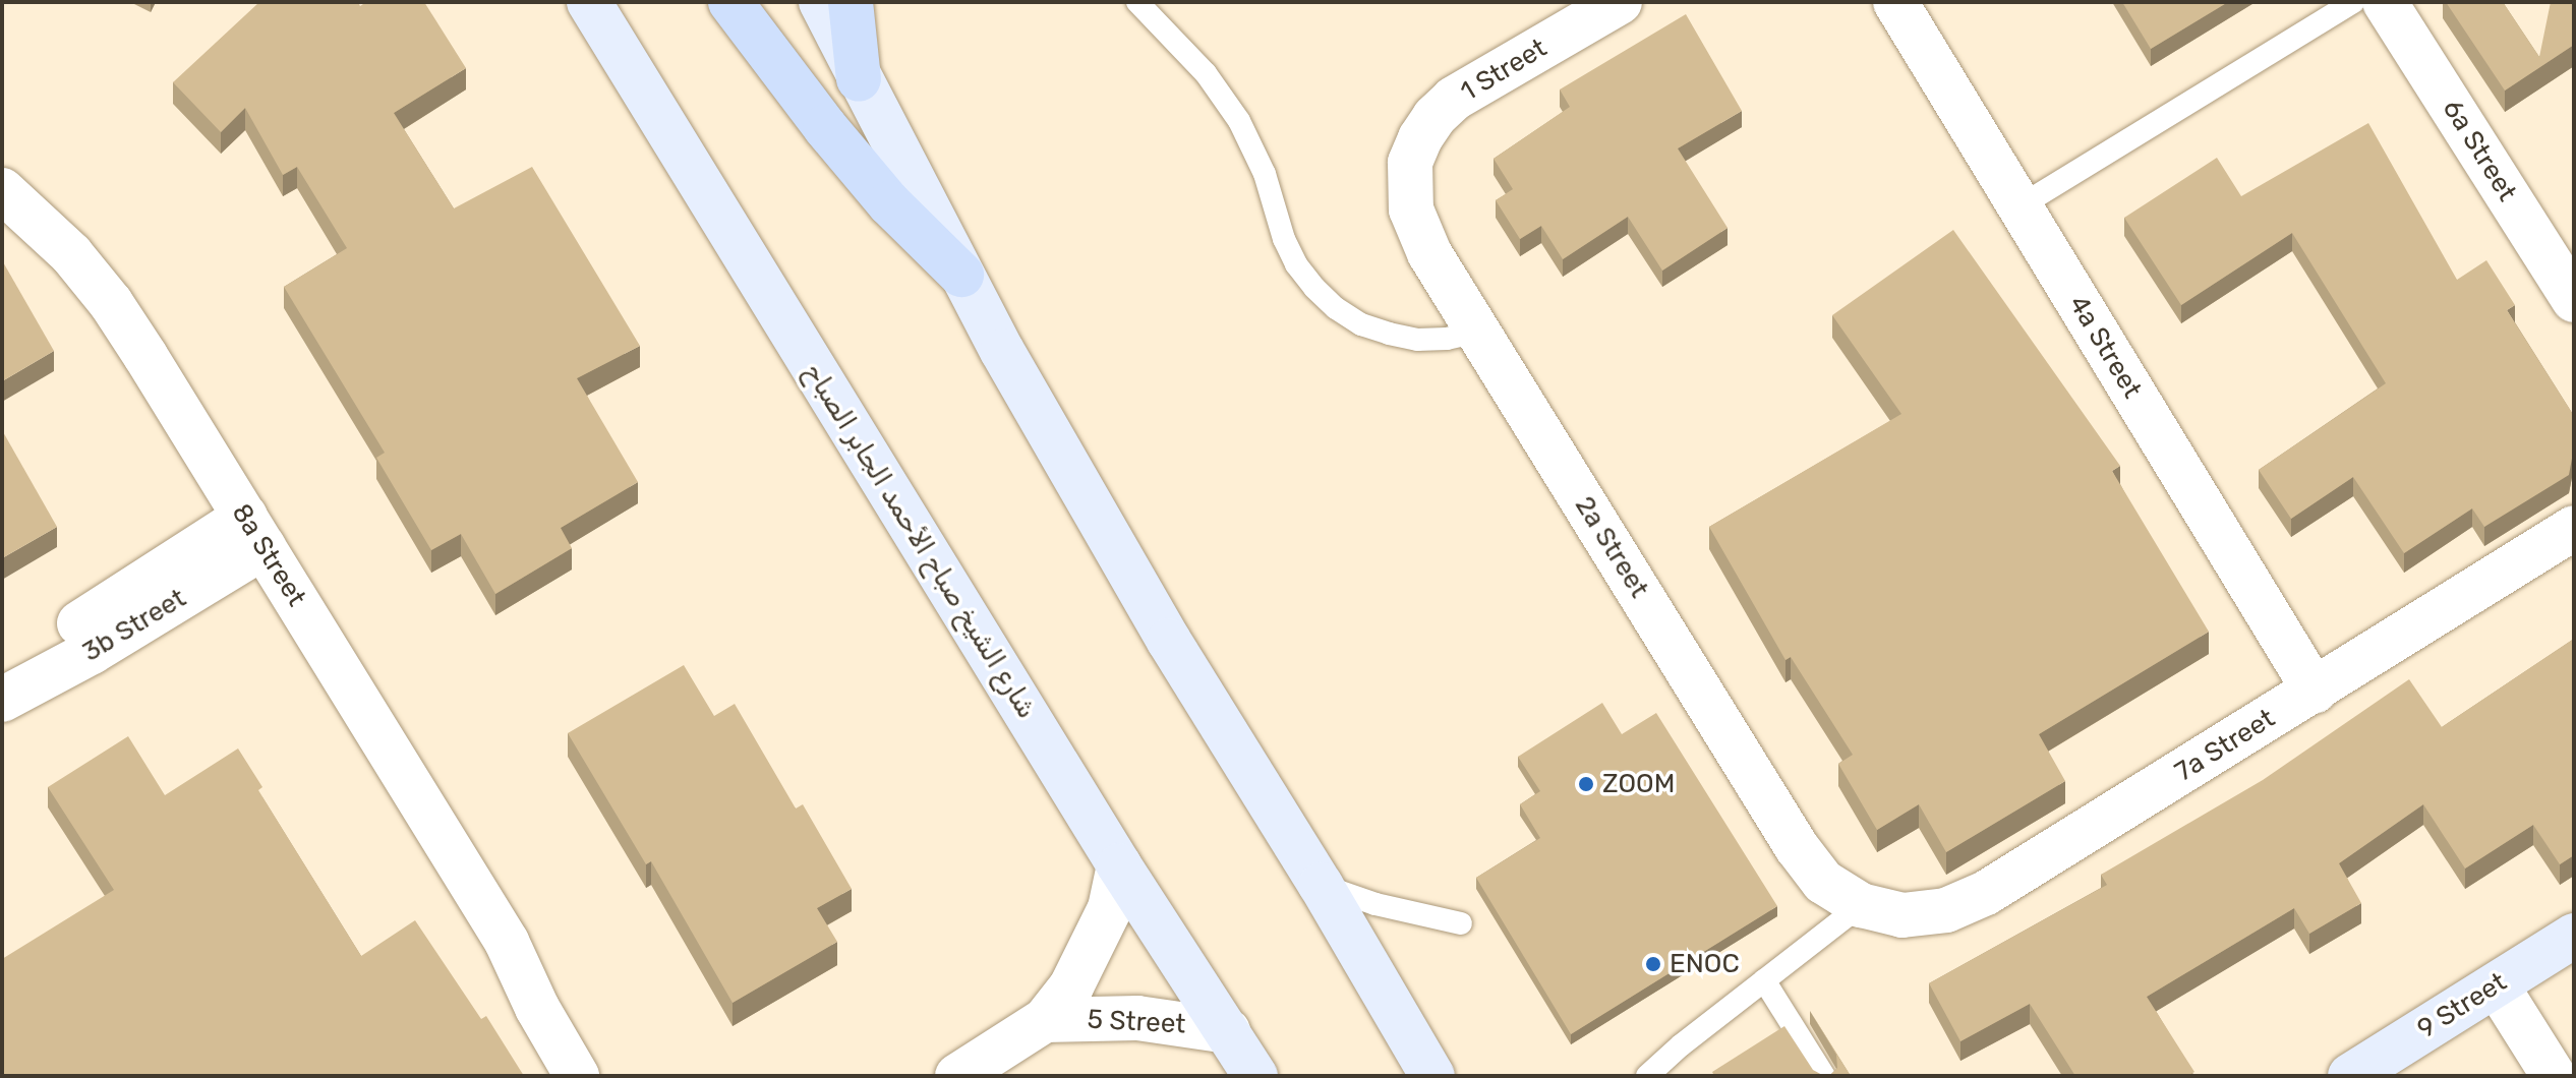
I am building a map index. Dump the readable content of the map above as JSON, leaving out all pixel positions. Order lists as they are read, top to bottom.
{
  "streets": {
    "main road": ["شارع الشيخ صباح الأحمد الجابر الصباح", "9 Street"],
    "street": [
      "1 Street",
      "6a Street",
      "4a Street",
      "2a Street",
      "8a Street",
      "3b Street",
      "7a Street",
      "5 Street"
    ]
  },
  "crossings": [
    ["1 Street", "2a Street"],
    ["4a Street", "7a Street"],
    ["شارع الشيخ صباح الأحمد الجابر الصباح", "5 Street"],
    ["2a Street", "7a Street"],
    ["8a Street", "3b Street"]
  ],
  "places": ["ZOOM", "ENOC"]
}
